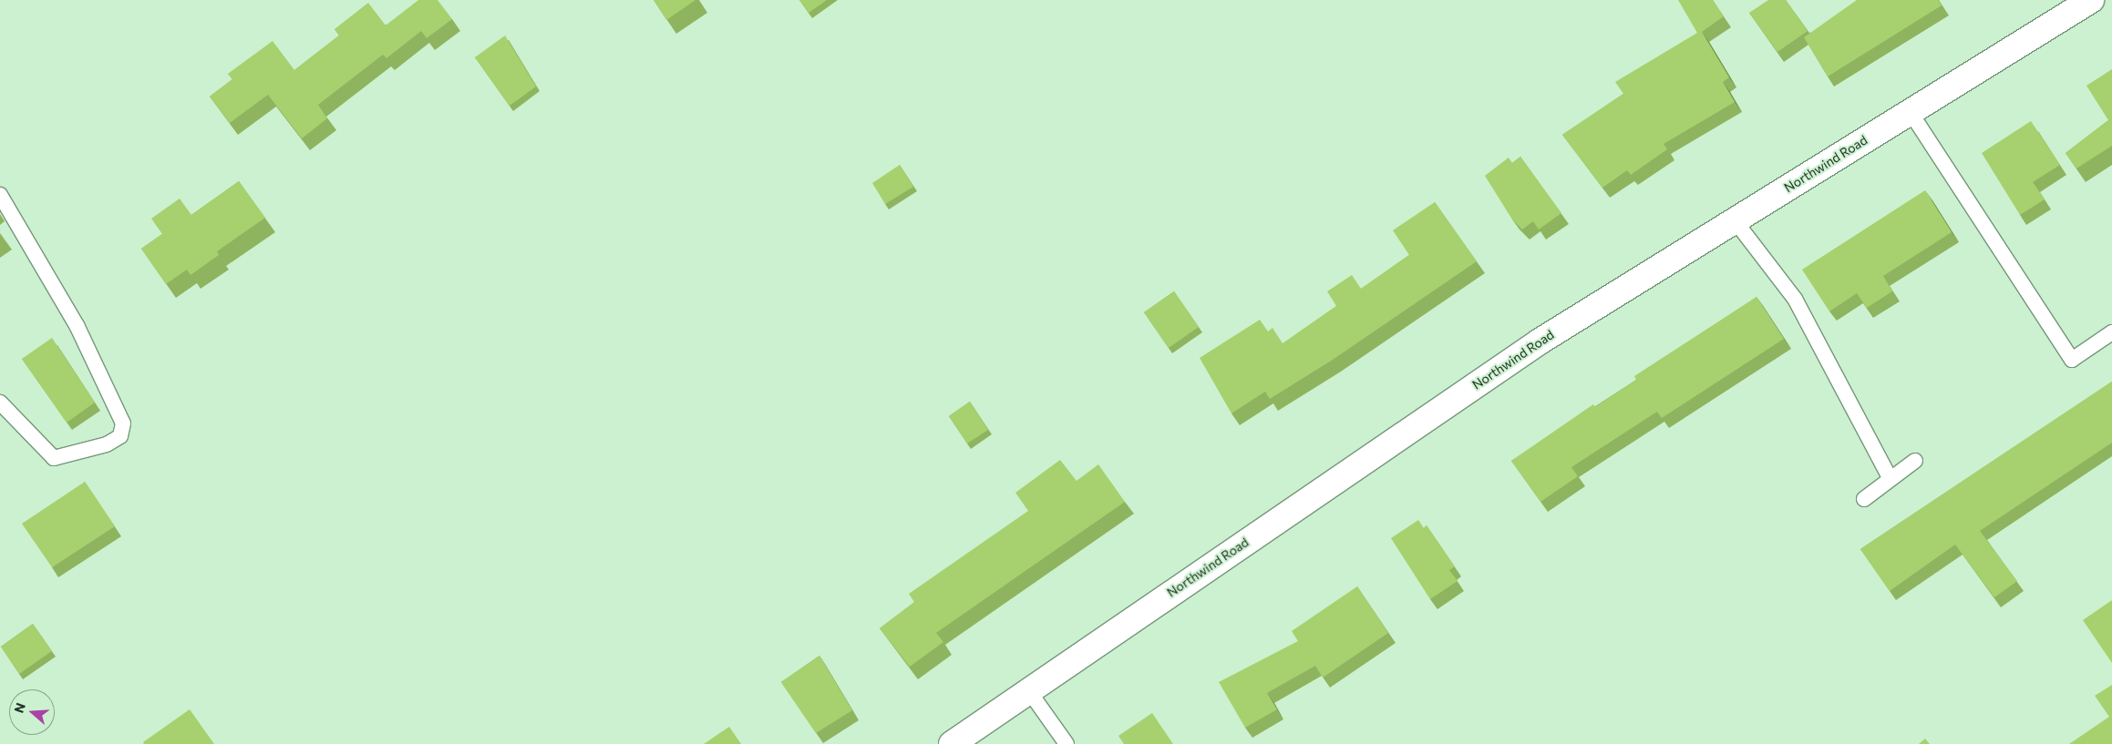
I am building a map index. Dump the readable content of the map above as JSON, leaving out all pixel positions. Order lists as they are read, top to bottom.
{
  "streets": {
    "street": ["Northwind Road"]
  },
  "north": "left"
}
